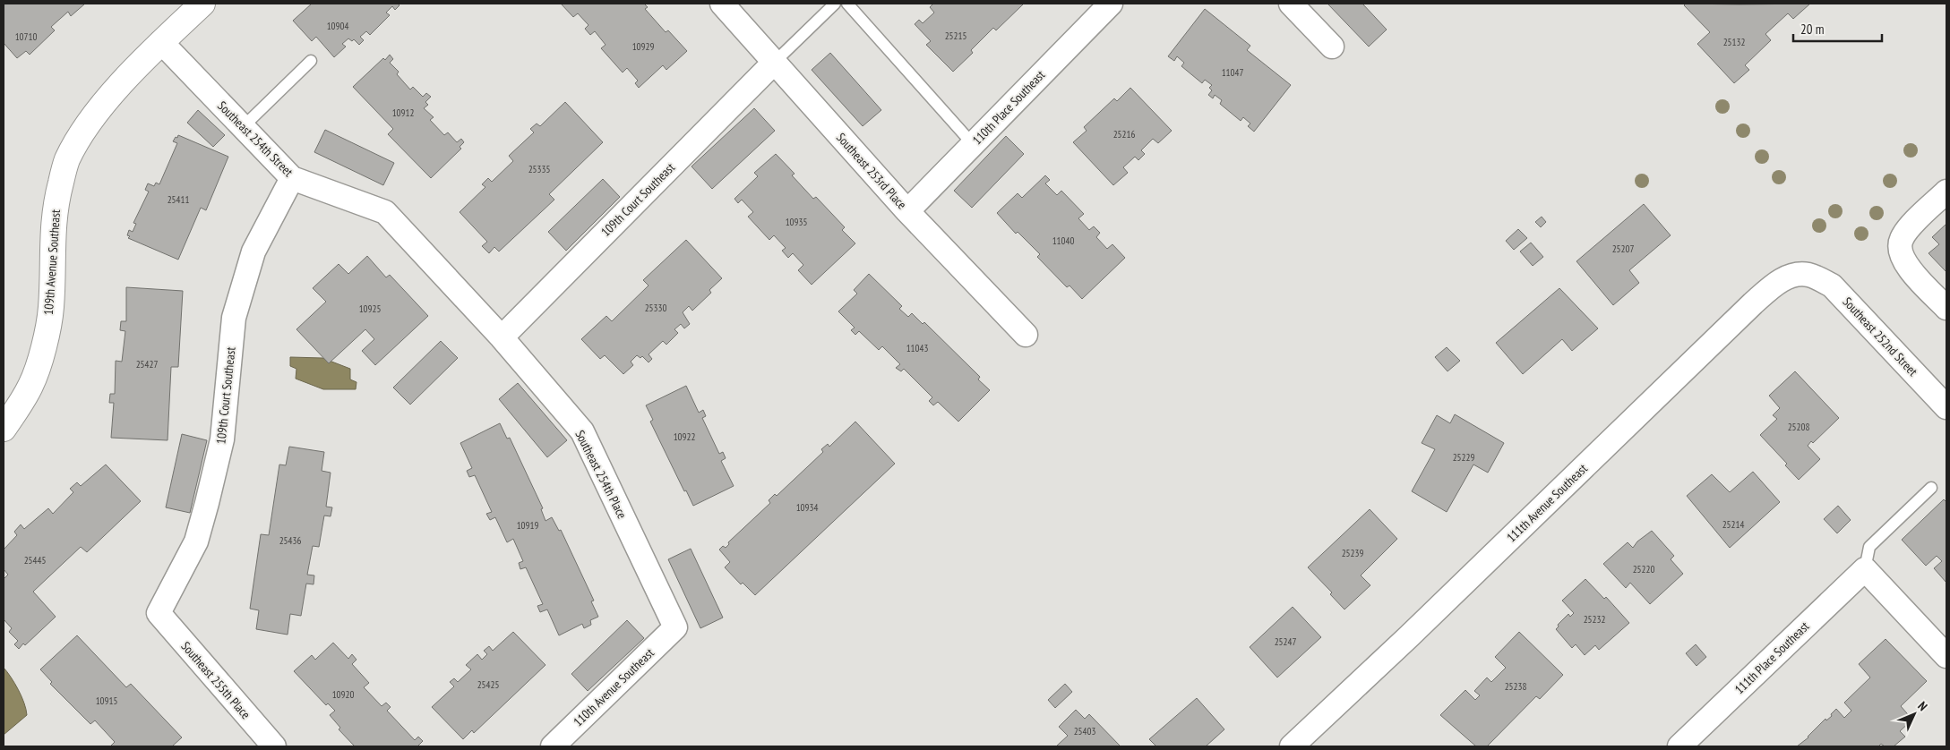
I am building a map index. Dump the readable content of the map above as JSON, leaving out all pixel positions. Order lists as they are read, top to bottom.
{
  "streets": {
    "street": [
      "110th Place Southeast",
      "Southeast 254th Street",
      "Southeast 253rd Place",
      "109th Court Southeast",
      "109th Avenue Southeast",
      "Southeast 252nd Street",
      "Southeast 254th Place",
      "111th Avenue Southeast",
      "111th Place Southeast",
      "Southeast 255th Place",
      "110th Avenue Southeast"
    ]
  },
  "crossings": [
    ["110th Place Southeast", "Southeast 253rd Place"],
    ["Southeast 254th Street", "109th Court Southeast"],
    ["Southeast 254th Street", "109th Avenue Southeast"],
    ["Southeast 254th Street", "Southeast 254th Place"],
    ["Southeast 253rd Place", "109th Court Southeast"],
    ["109th Court Southeast", "Southeast 254th Place"],
    ["109th Court Southeast", "Southeast 255th Place"],
    ["Southeast 252nd Street", "111th Avenue Southeast"],
    ["Southeast 254th Place", "110th Avenue Southeast"]
  ],
  "house_numbers": [
    "10904",
    "25215",
    "10710",
    "25132",
    "10929",
    "11047",
    "10912",
    "25216",
    "25335",
    "25411",
    "10935",
    "11040",
    "25207",
    "25330",
    "10925",
    "11043",
    "25427",
    "25208",
    "10922",
    "25229",
    "10934",
    "25214",
    "10919",
    "25436",
    "25239",
    "25445",
    "25220",
    "25232",
    "25247",
    "25425",
    "25238",
    "10920",
    "10915",
    "25403"
  ],
  "scale_bar": "20 m",
  "north": "top right"
}
